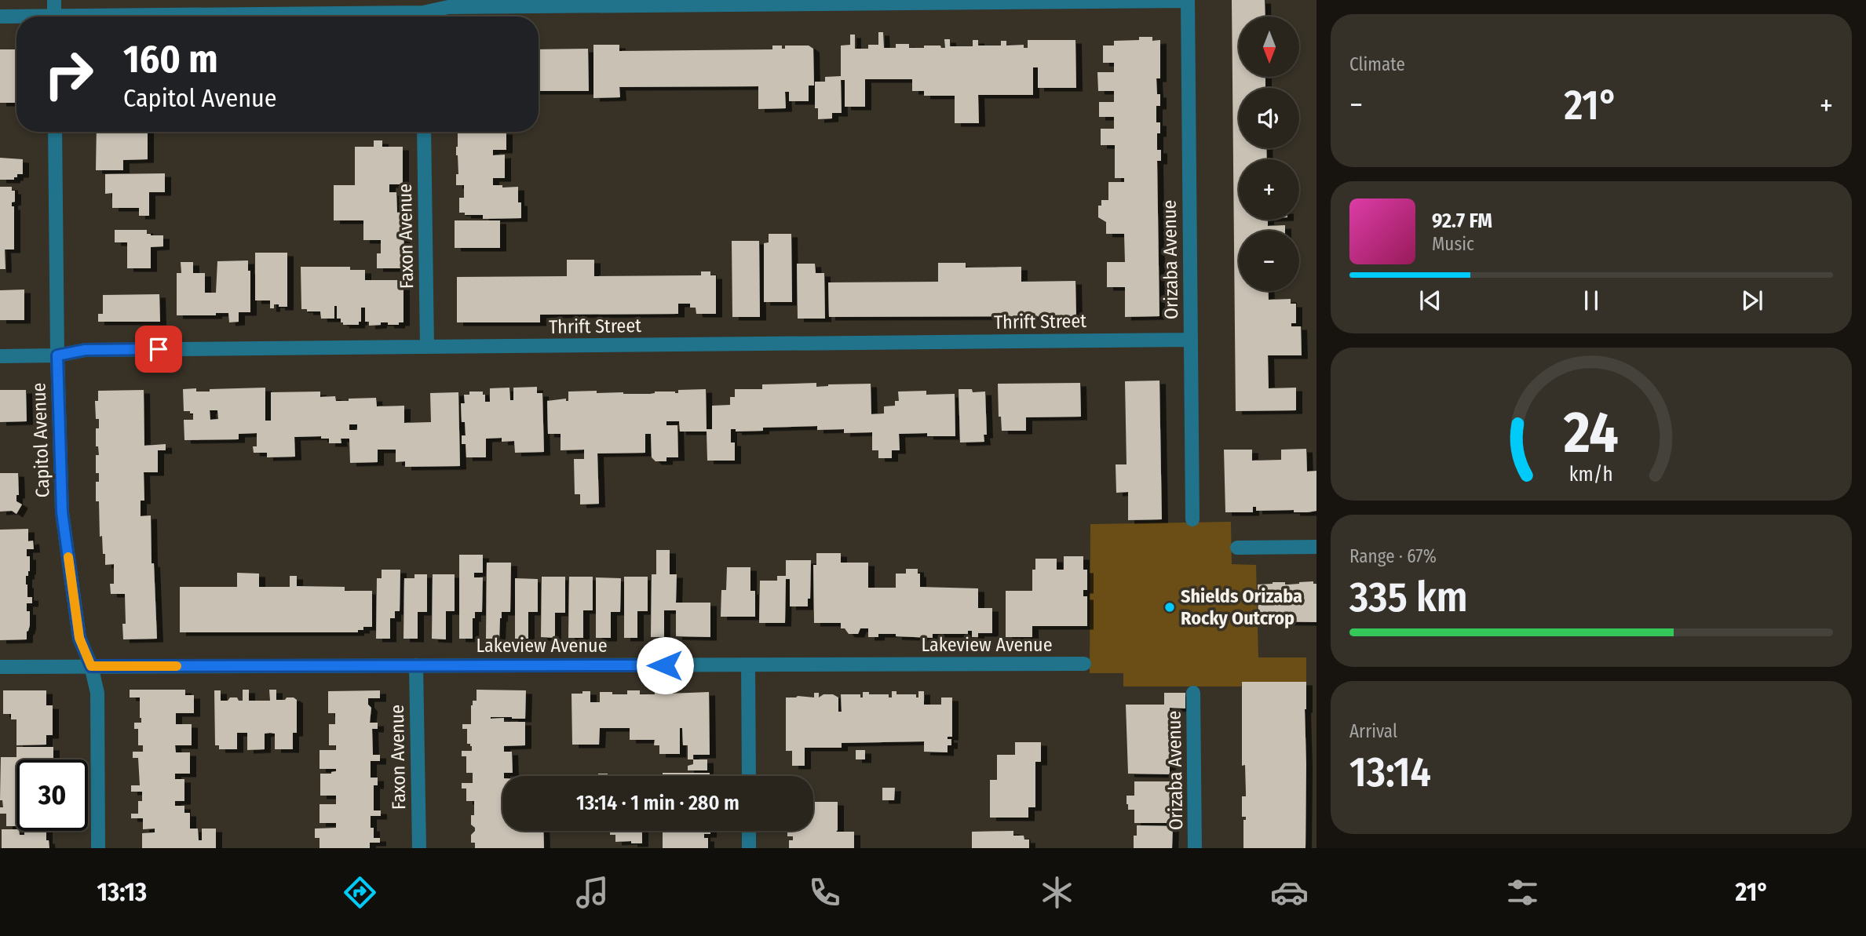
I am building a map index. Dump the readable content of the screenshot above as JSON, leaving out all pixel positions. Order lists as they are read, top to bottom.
{
  "streets": {
    "street": [
      "Faxon Avenue",
      "Orizaba Avenue",
      "Thrift Street",
      "Capitol Avenue",
      "Lakeview Avenue"
    ]
  },
  "crossings": [
    ["Faxon Avenue", "Thrift Street"],
    ["Faxon Avenue", "Lakeview Avenue"],
    ["Orizaba Avenue", "Thrift Street"],
    ["Thrift Street", "Capitol Avenue"],
    ["Capitol Avenue", "Lakeview Avenue"]
  ],
  "places": ["Shields Orizaba Rocky Outcrop"],
  "north": "bottom",
  "page": {
    "tile": [
      "Climate",
      ["Range · 67%", "335 km"],
      ["Arrival", "13:14"]
    ],
    "map_buttons": ["+", "−"],
    "turn": ["160 m", "Capitol Avenue"],
    "heat": ["−", "21°", "+"],
    "song": ["92.7 FM", "Music"],
    "limit": "30",
    "trip": "13:14 · 1 min · 280 m",
    "tabs": ["13:13", "21°"],
    "gauge": ["24", "km/h"]
  }
}
